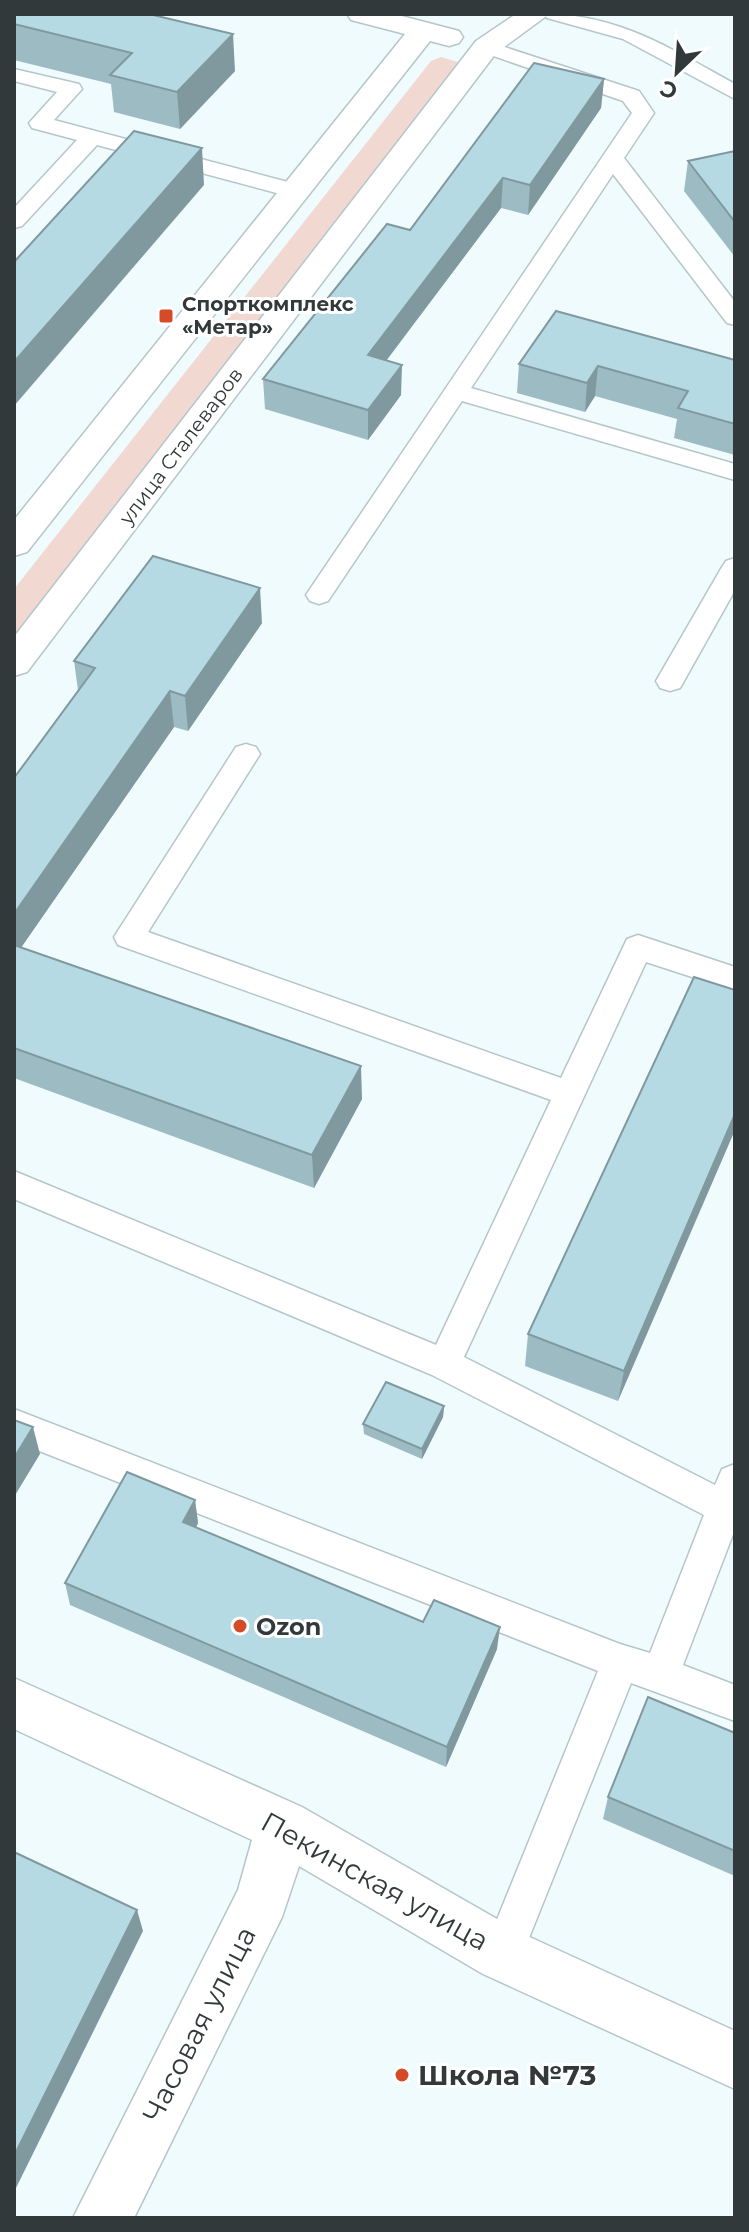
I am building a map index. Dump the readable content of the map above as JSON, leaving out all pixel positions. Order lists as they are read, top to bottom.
{
  "streets": {
    "street": ["улица Сталеваров", "Пекинская улица", "Часовая улица"]
  },
  "crossings": [
    ["Пекинская улица", "Часовая улица"]
  ],
  "places": {
    "transit": ["Спорткомплекс «Метар»"],
    "other": ["Ozon", "Школа №73"]
  },
  "north": "bottom left"
}
